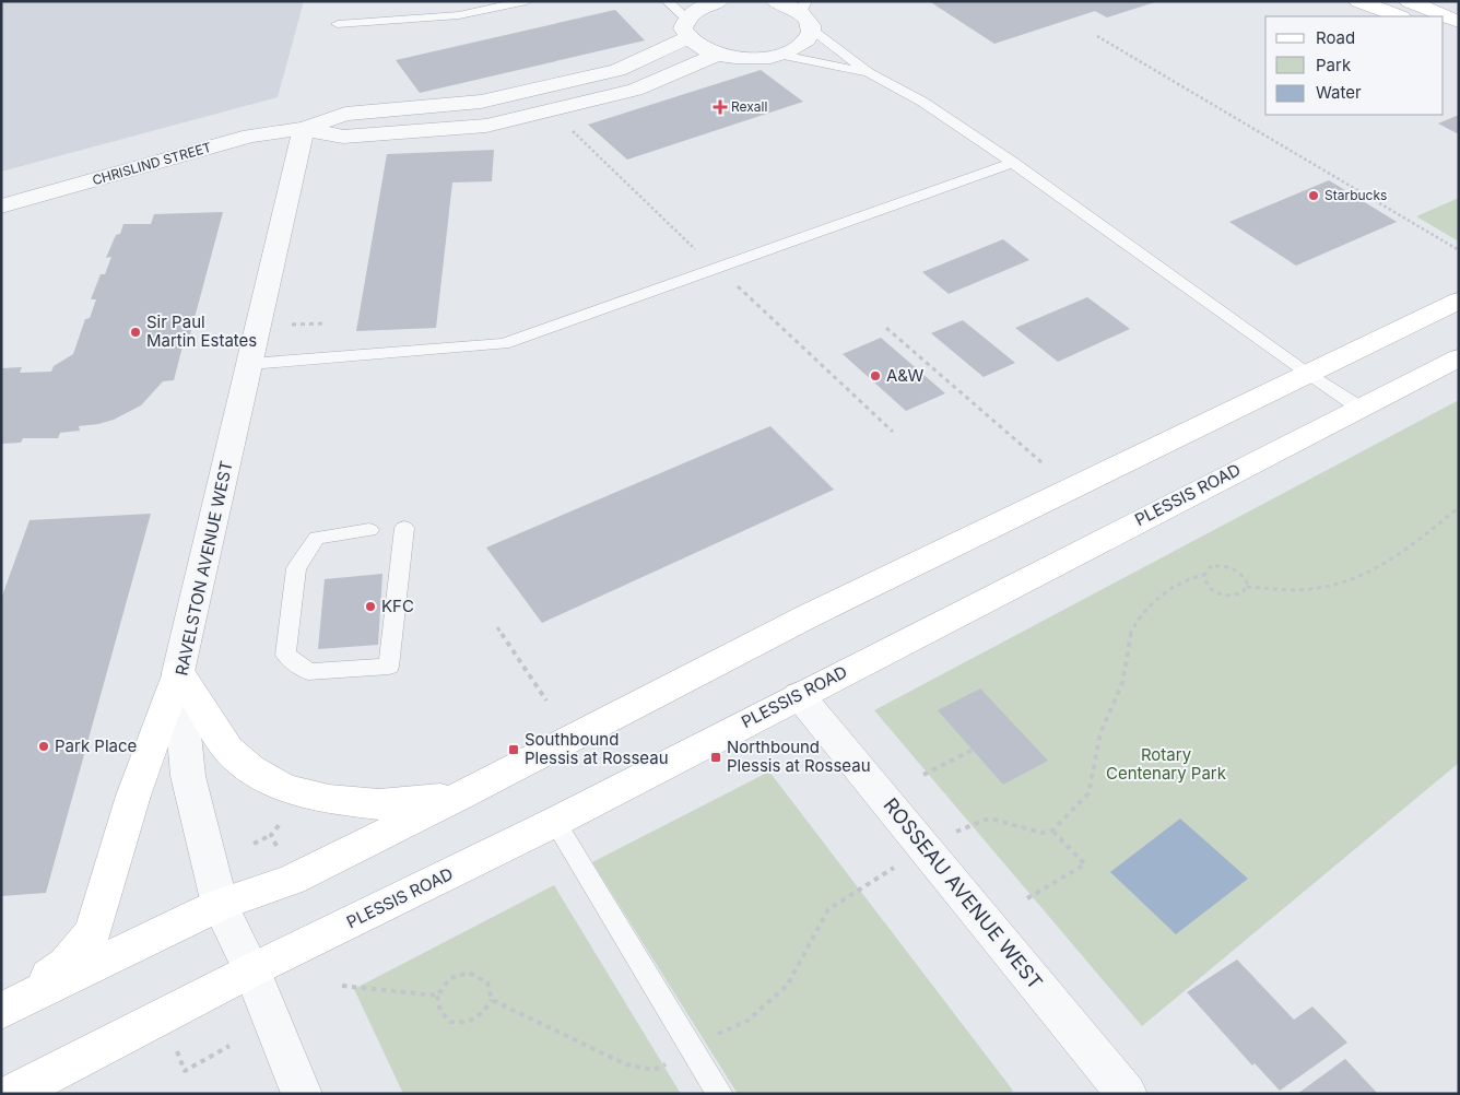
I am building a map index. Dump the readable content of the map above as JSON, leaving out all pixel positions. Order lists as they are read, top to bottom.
{
  "streets": {
    "main road": ["PLESSIS ROAD"],
    "street": ["CHRISLIND STREET", "RAVELSTON AVENUE WEST", "ROSSEAU AVENUE WEST"]
  },
  "crossings": [
    ["CHRISLIND STREET", "RAVELSTON AVENUE WEST"],
    ["PLESSIS ROAD", "RAVELSTON AVENUE WEST"],
    ["PLESSIS ROAD", "ROSSEAU AVENUE WEST"]
  ],
  "parks": ["Rotary Centenary Park"],
  "places": {
    "health": ["Rexall"],
    "other": [
      "Starbucks",
      "Sir Paul Martin Estates",
      "A&W",
      "KFC",
      "Park Place"
    ],
    "transit": ["Southbound Plessis at Rosseau", "Northbound Plessis at Rosseau"]
  },
  "legend": ["Road", "Park", "Water"]
}
